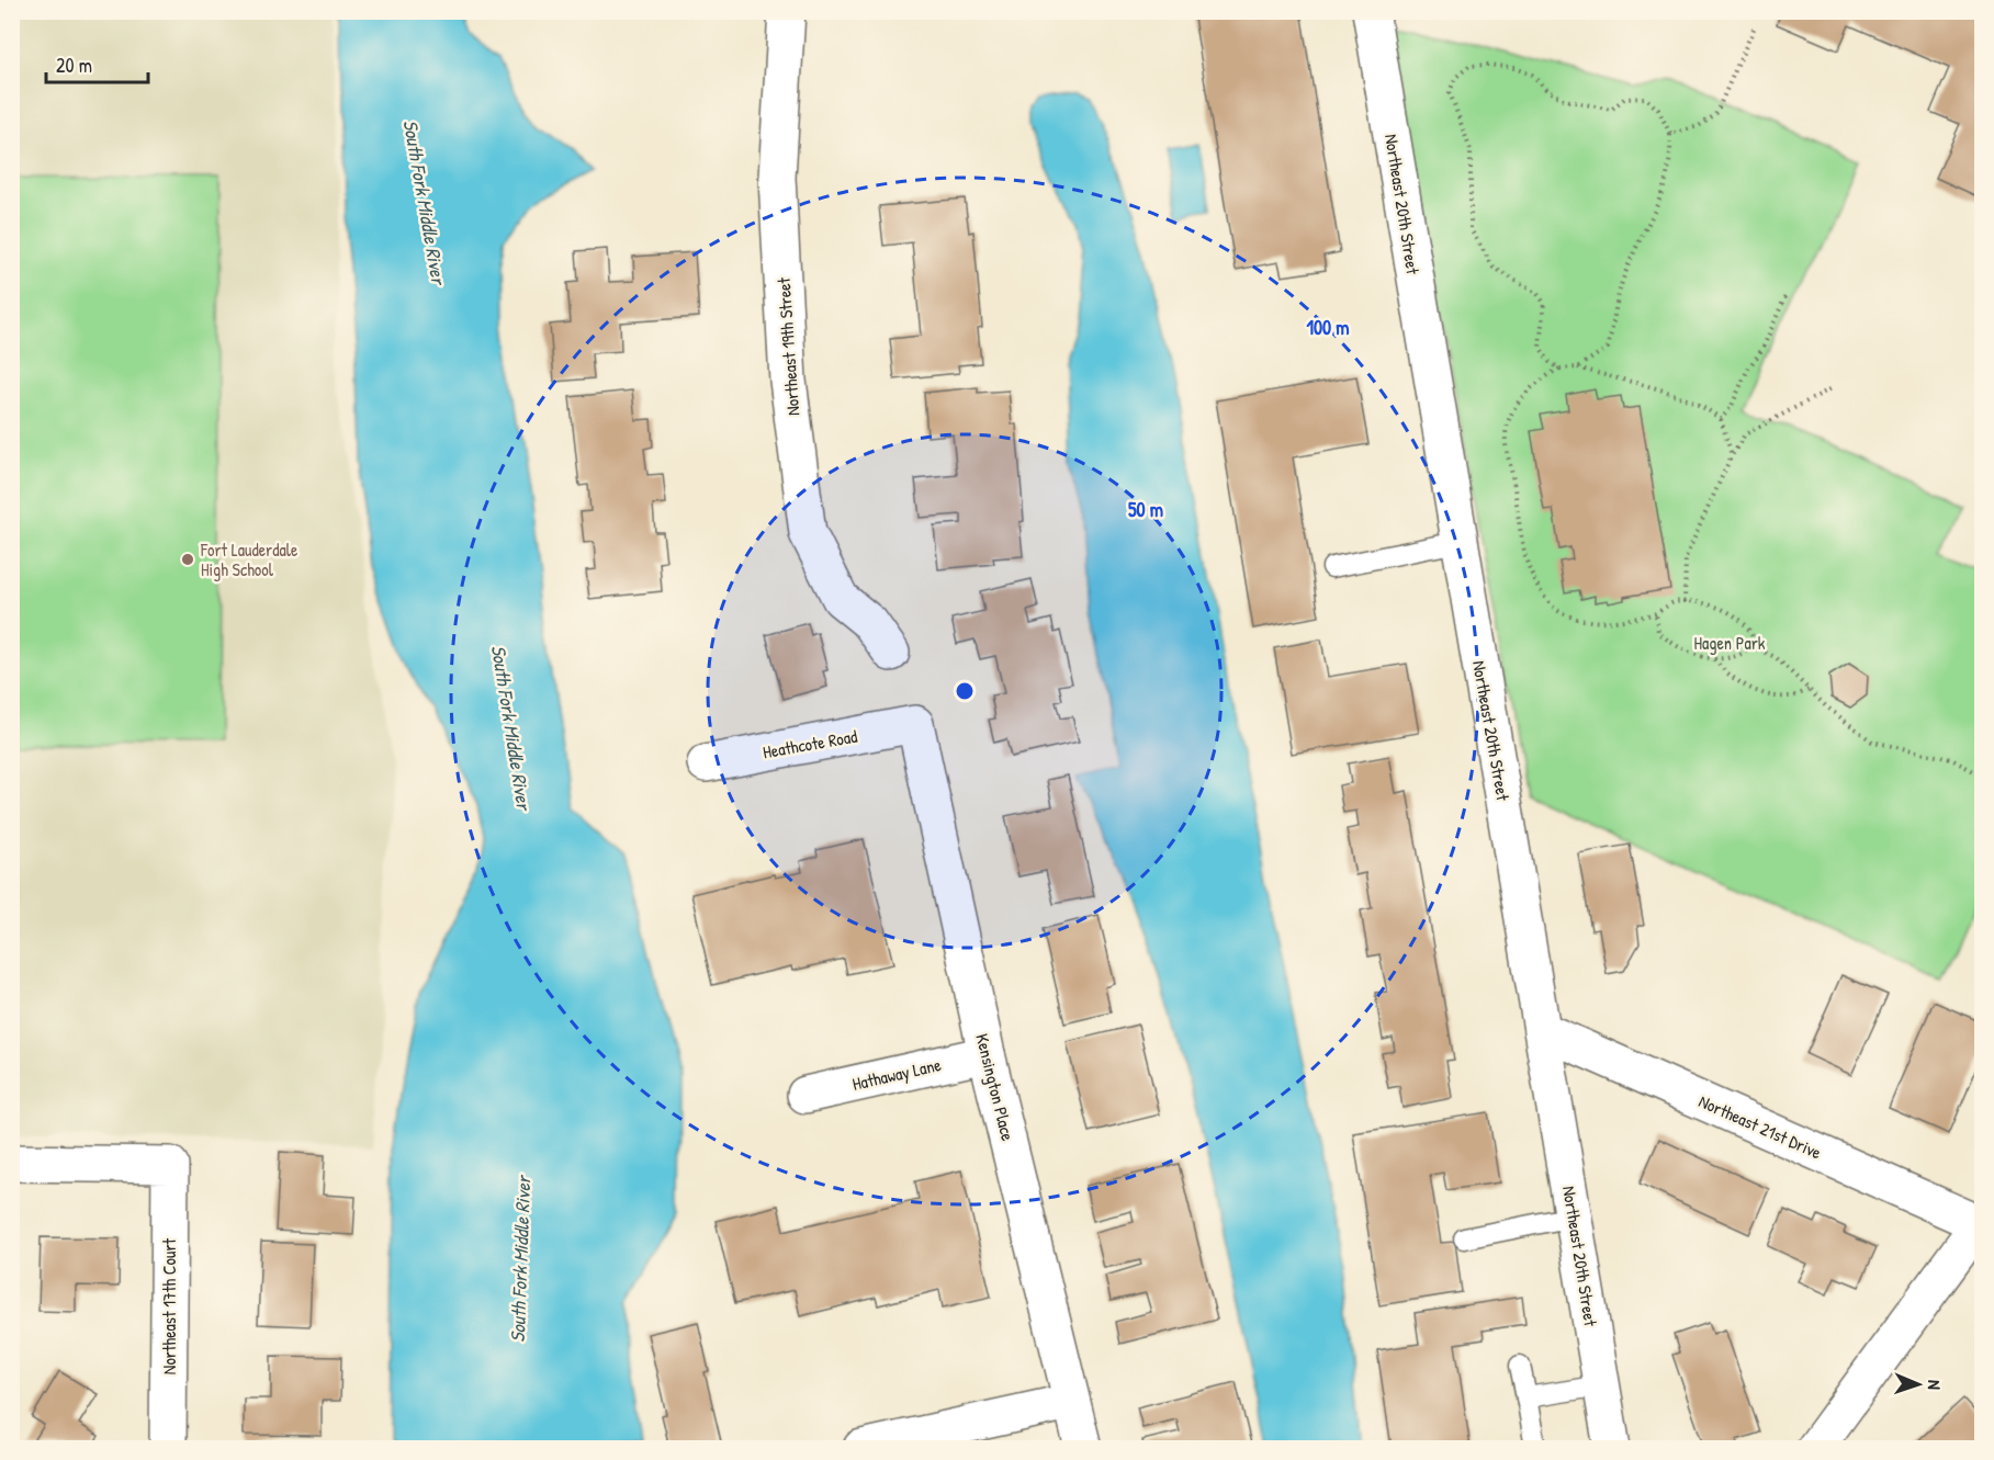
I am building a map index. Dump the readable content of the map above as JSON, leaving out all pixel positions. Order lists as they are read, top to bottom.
{
  "streets": {
    "street": [
      "Northeast 20th Street",
      "Northeast 19th Street",
      "Heathcote Road",
      "Hathaway Lane",
      "Kensington Place",
      "Northeast 21st Drive",
      "Northeast 17th Court"
    ]
  },
  "crossings": [
    ["Northeast 20th Street", "Northeast 21st Drive"],
    ["Heathcote Road", "Kensington Place"],
    ["Hathaway Lane", "Kensington Place"]
  ],
  "water": ["South Fork Middle River"],
  "parks": ["Hagen Park"],
  "places": ["Fort Lauderdale High School"],
  "scale_bar": "20 m",
  "north": "right",
  "rings": ["100 m", "50 m"]
}
